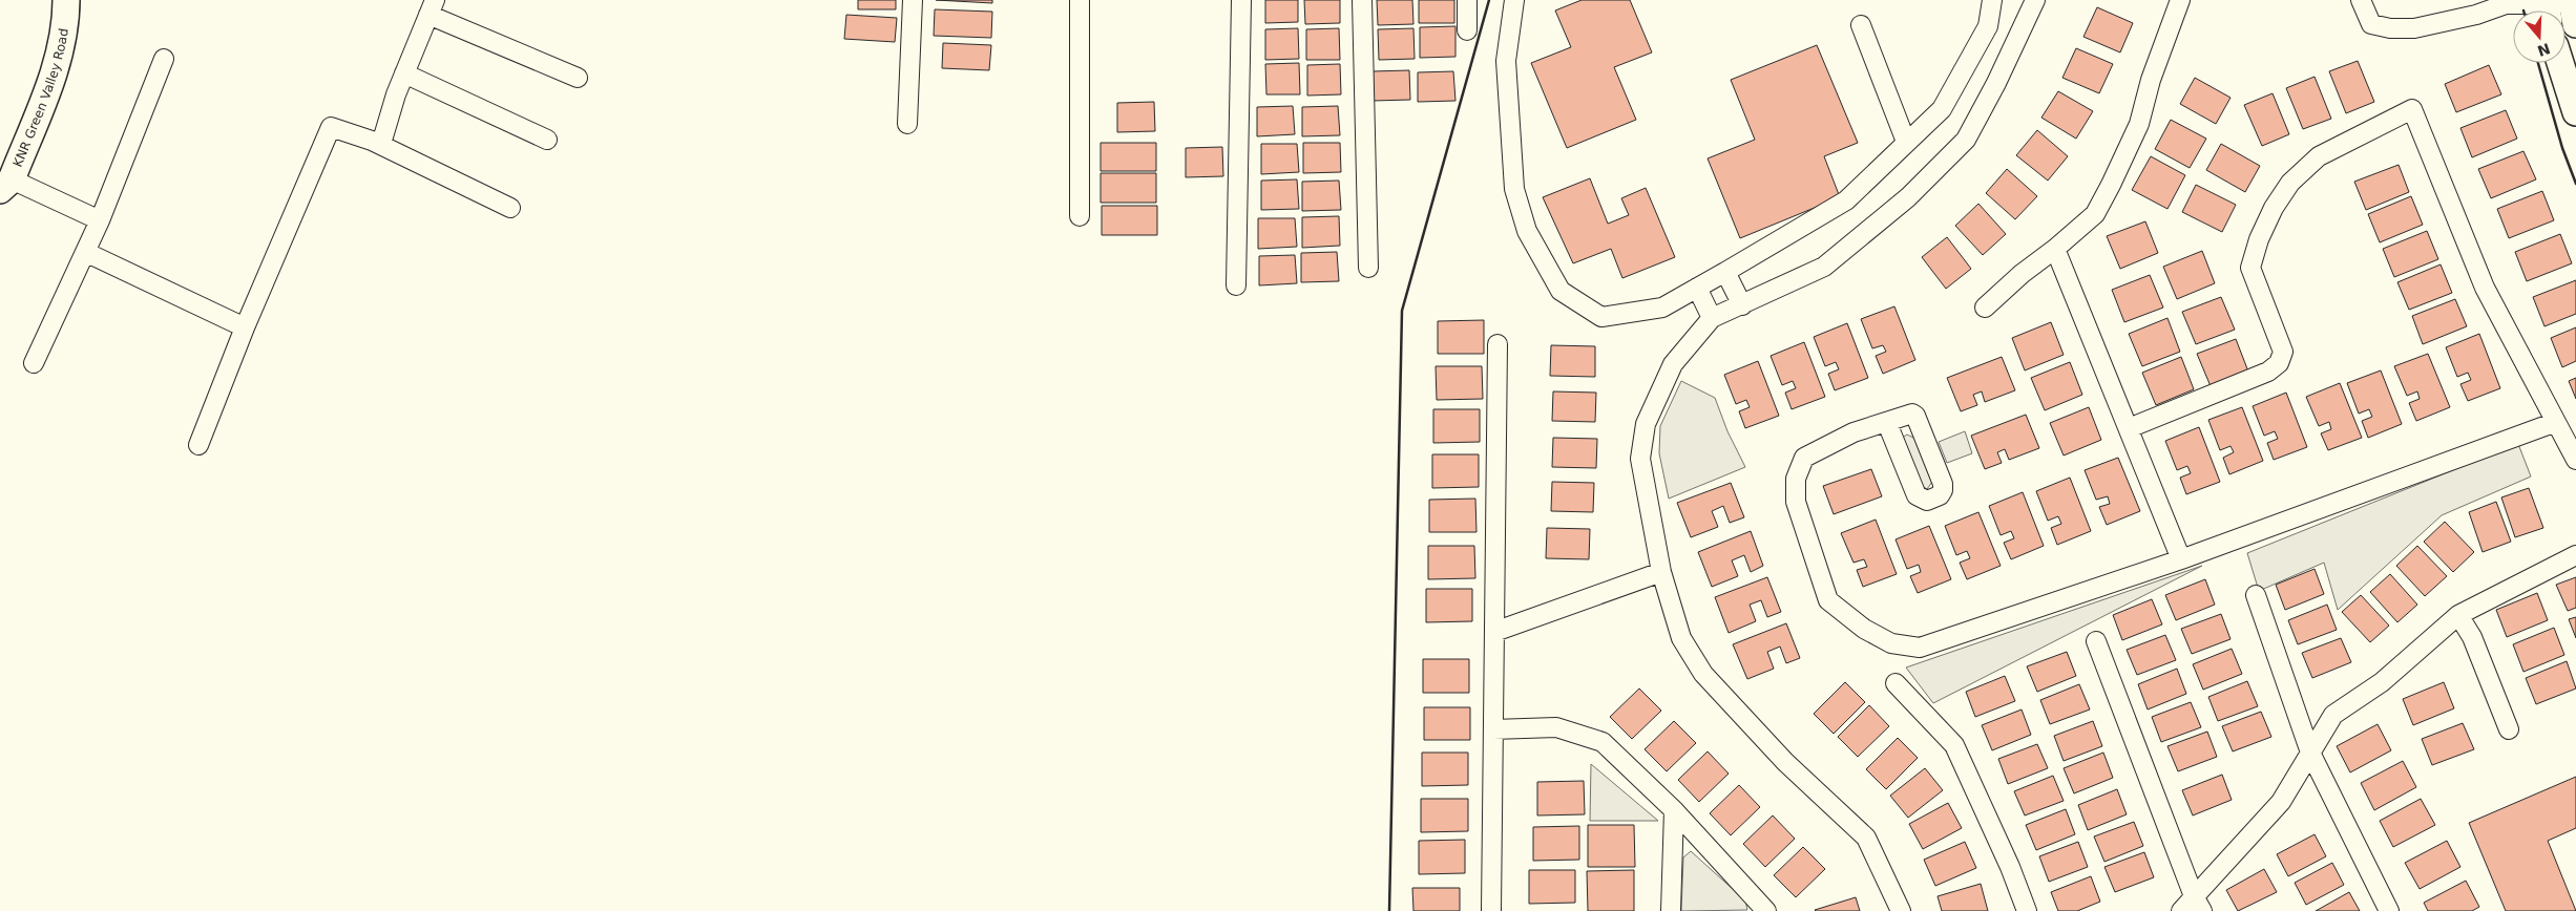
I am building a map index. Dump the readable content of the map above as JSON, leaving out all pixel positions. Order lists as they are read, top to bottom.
{
  "streets": {
    "street": ["KNR Green Valley Road"]
  },
  "north": "bottom"
}
